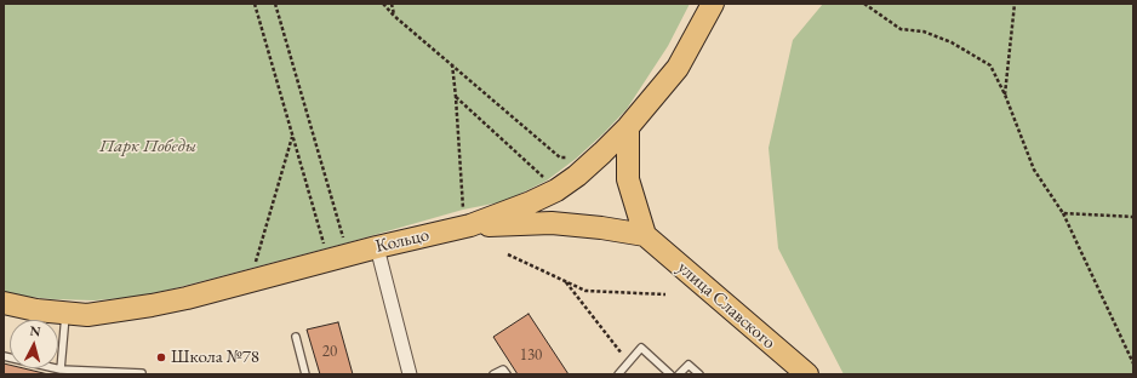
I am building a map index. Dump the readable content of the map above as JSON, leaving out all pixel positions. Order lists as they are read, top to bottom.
{
  "streets": {
    "main road": ["Кольцо", "улица Славского"]
  },
  "parks": ["Парк Победы"],
  "places": ["Школа №78"],
  "house_numbers": ["20", "130"],
  "north": "top"
}
